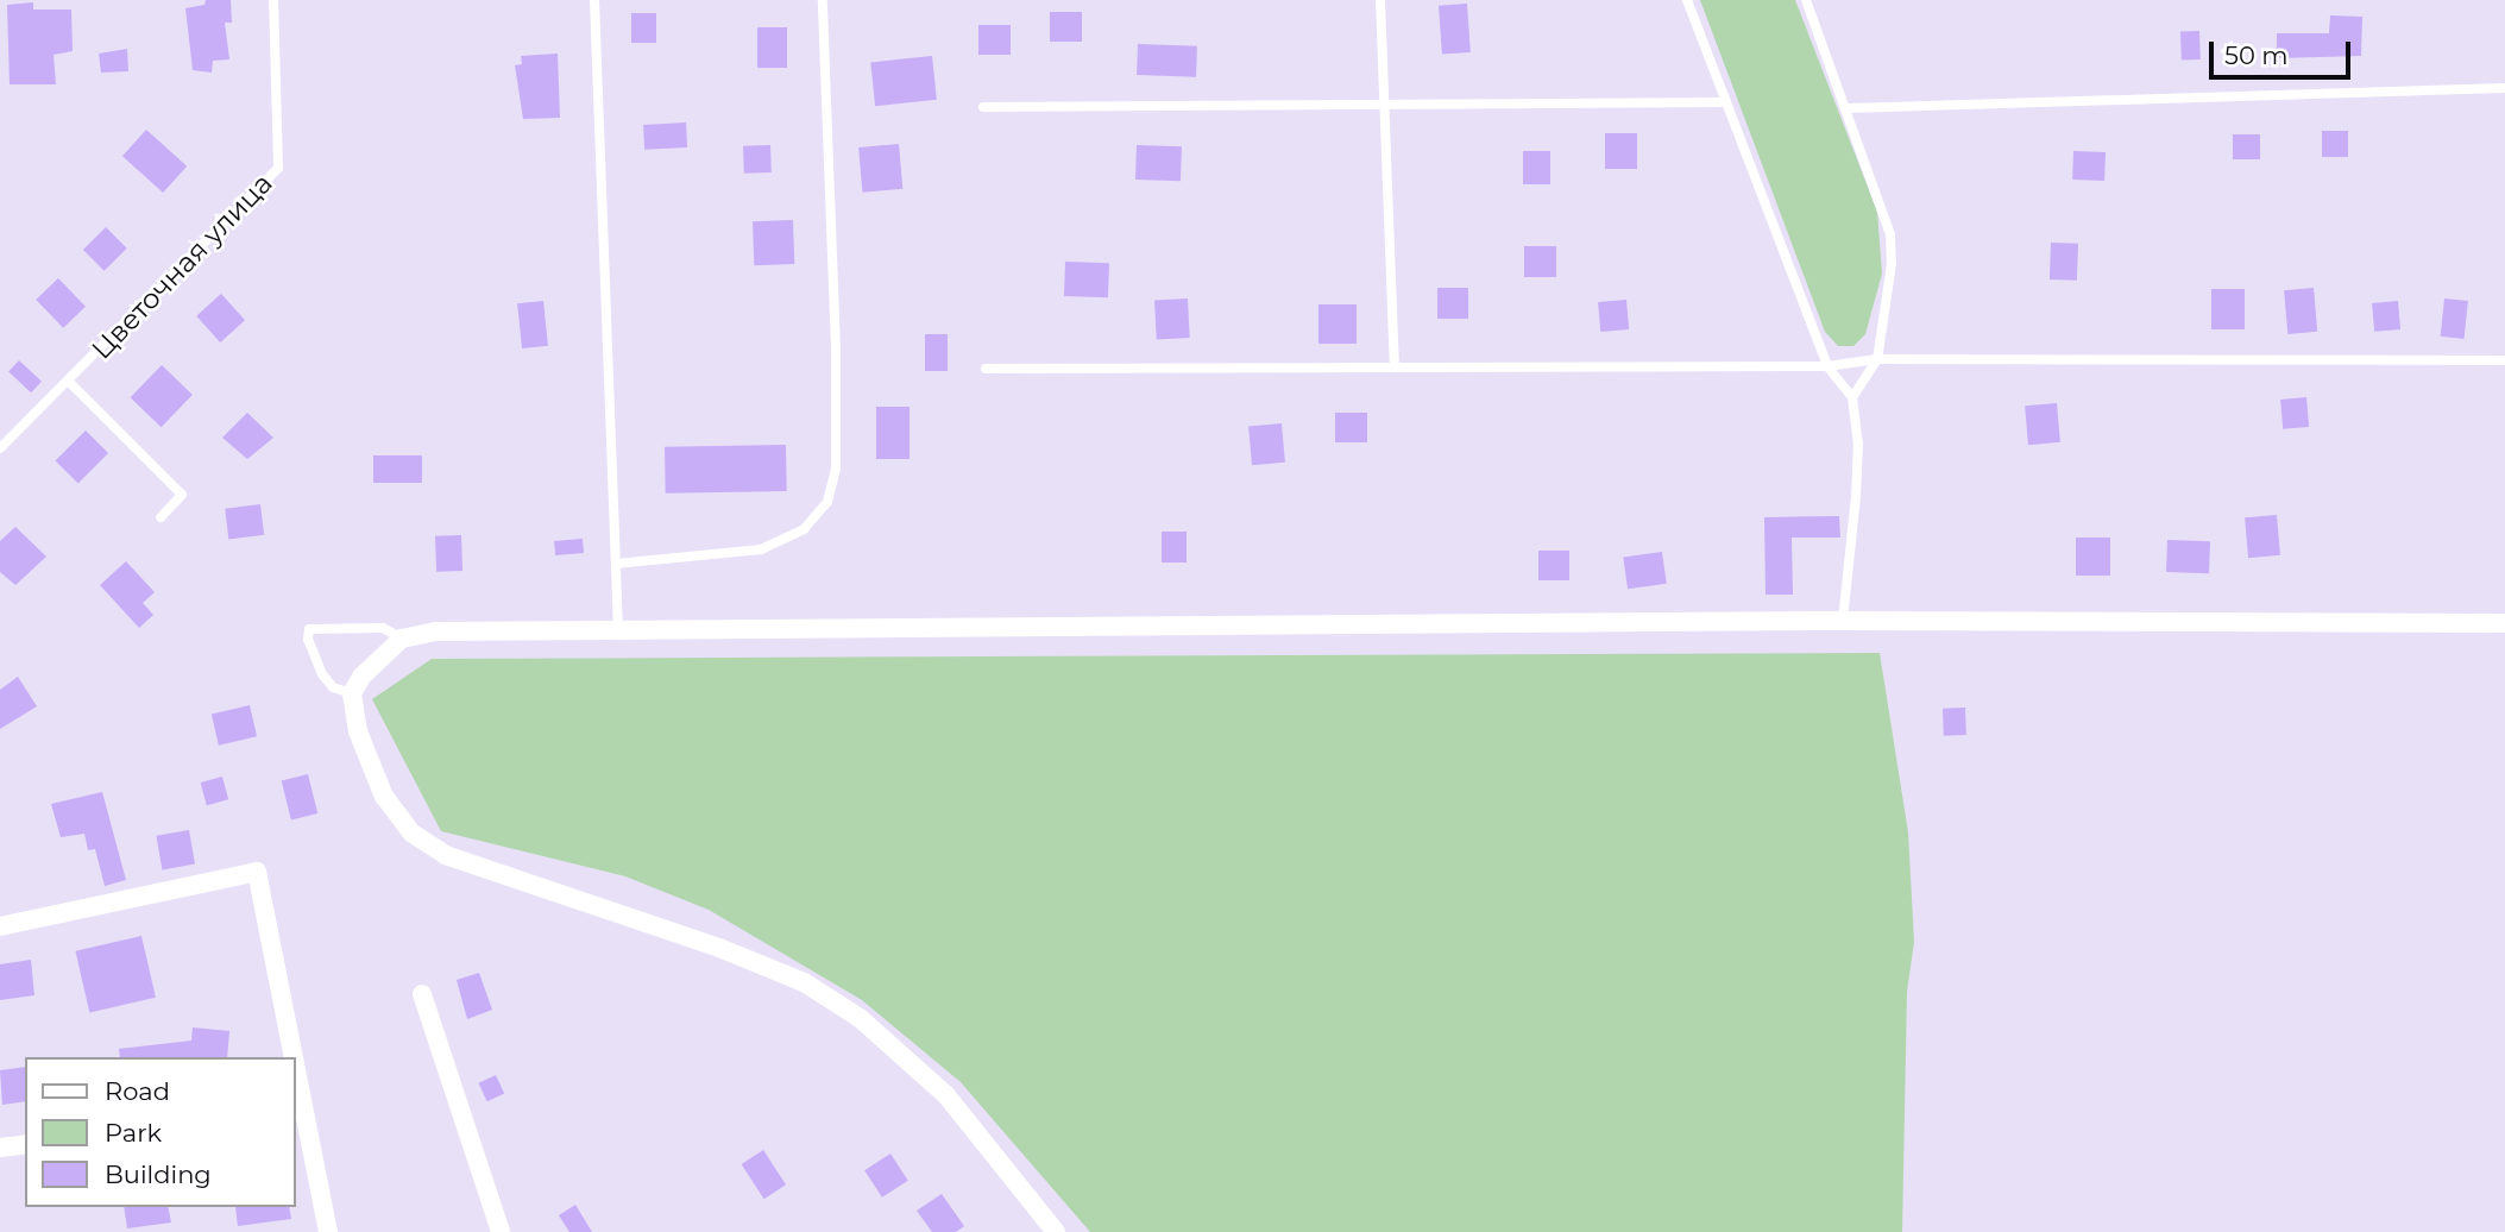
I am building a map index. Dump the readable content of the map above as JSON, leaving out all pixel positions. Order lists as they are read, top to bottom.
{
  "streets": {
    "lane": ["Цветочная улица"]
  },
  "legend": ["Road", "Park", "Building"],
  "scale_bar": "50 m"
}
